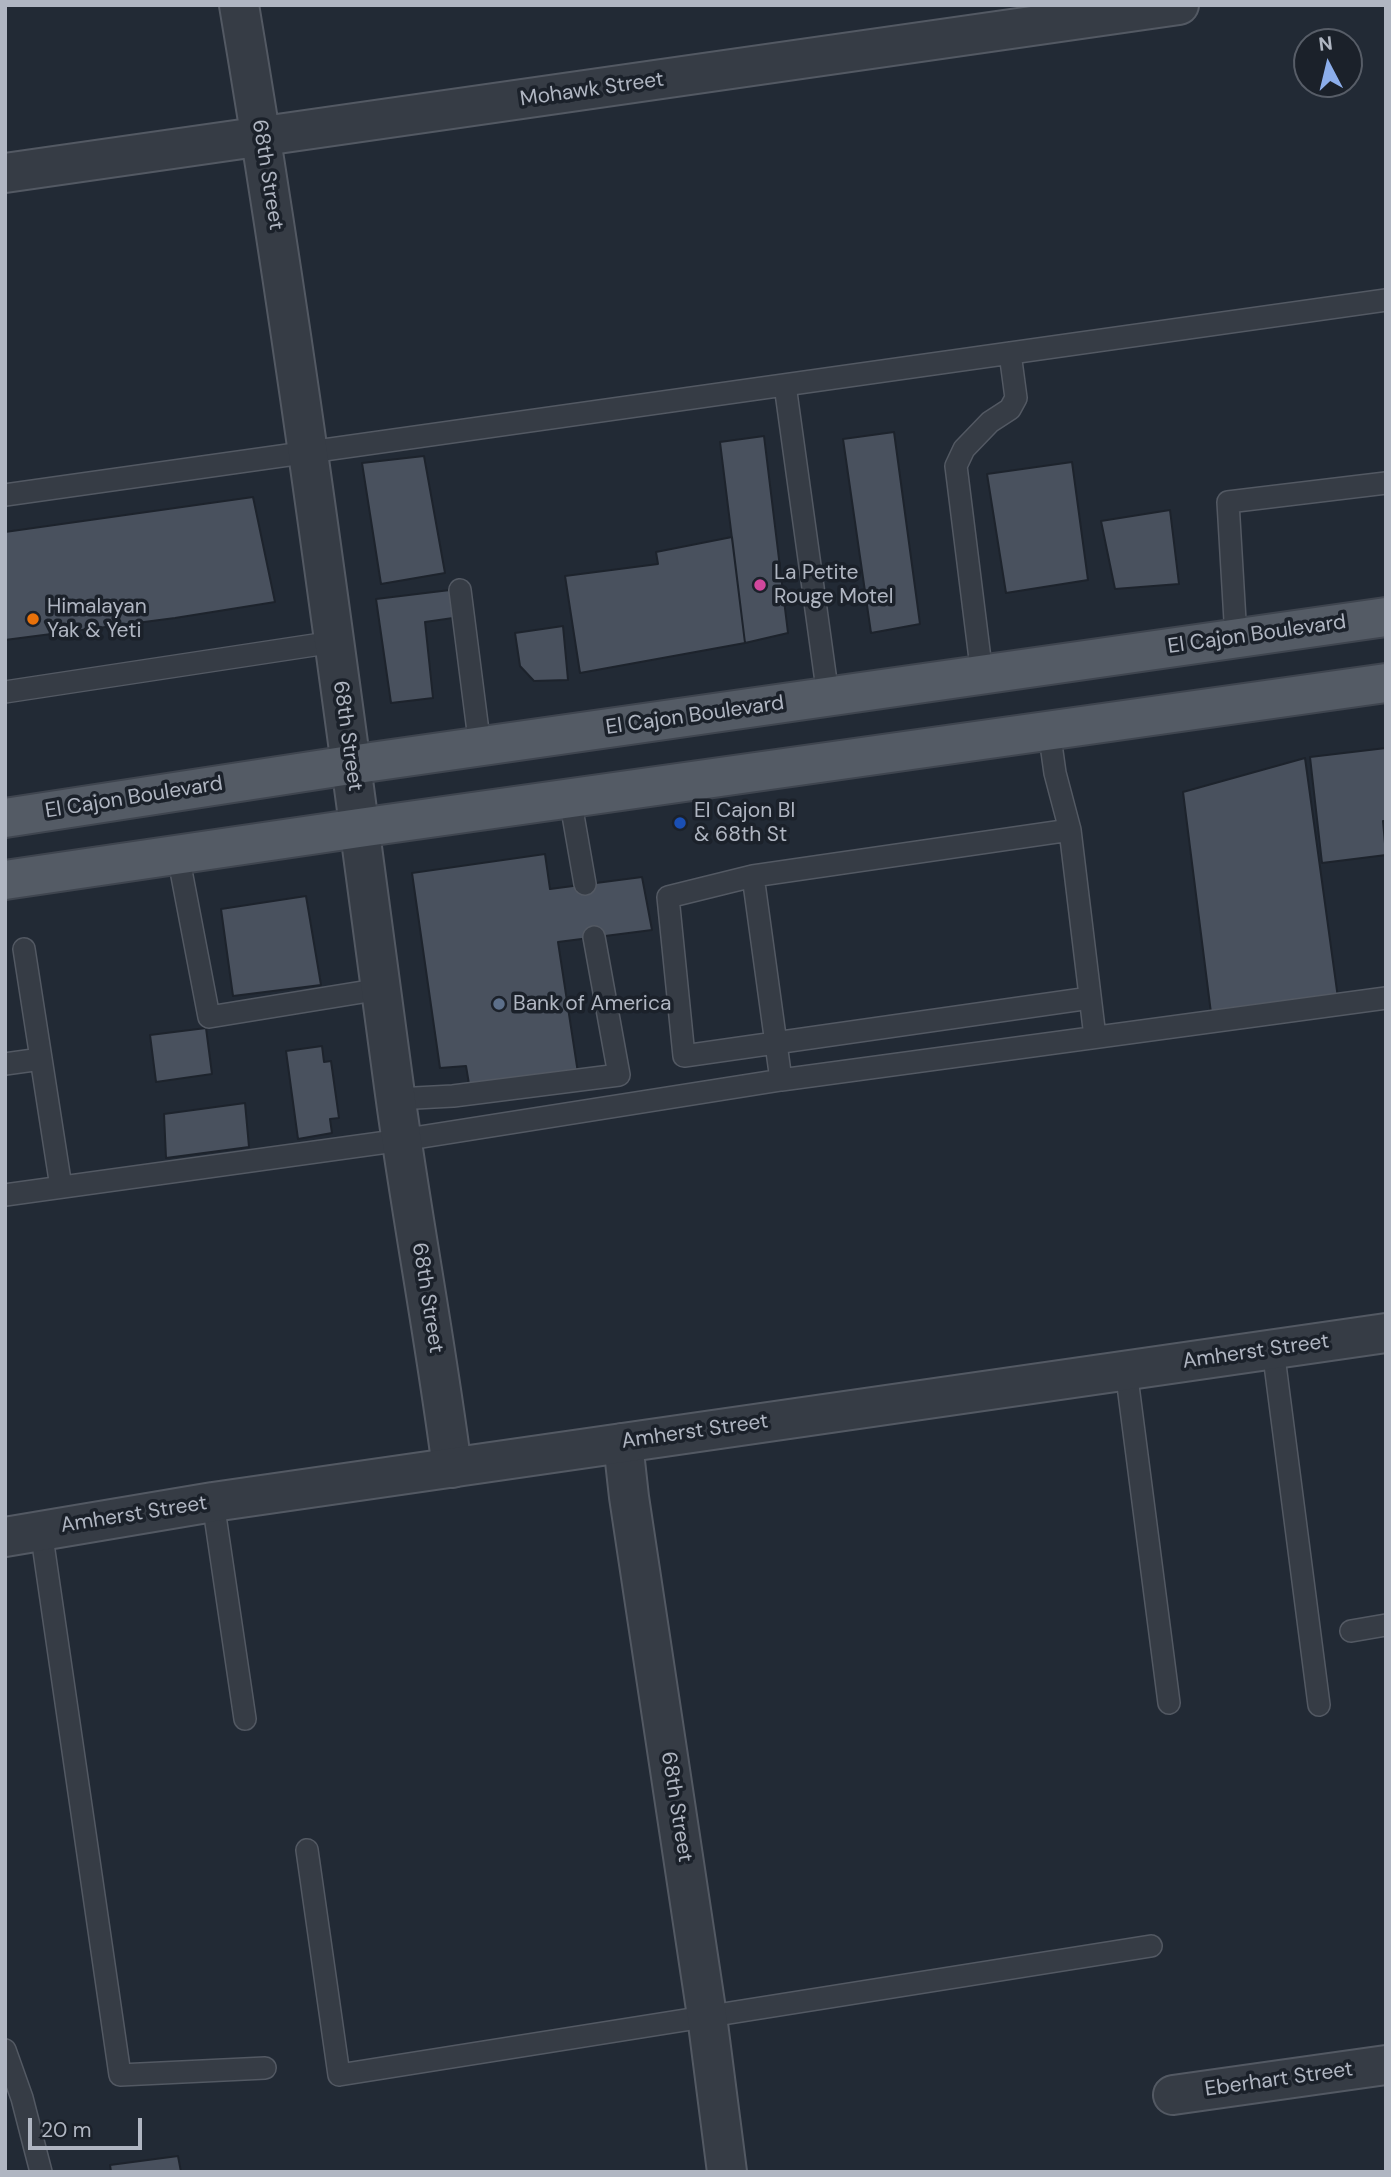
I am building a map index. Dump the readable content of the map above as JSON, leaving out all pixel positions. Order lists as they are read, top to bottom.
{
  "streets": {
    "main road": ["El Cajon Boulevard"],
    "street": [
      "Mohawk Street",
      "68th Street",
      "Amherst Street",
      "Eberhart Street"
    ]
  },
  "crossings": [
    ["Mohawk Street", "68th Street"],
    ["68th Street", "El Cajon Boulevard"],
    ["68th Street", "Amherst Street"]
  ],
  "places": [
    "La Petite Rouge Motel",
    "Himalayan Yak & Yeti",
    "El Cajon Bl & 68th St",
    "Bank of America"
  ],
  "scale_bar": "20 m",
  "north": "top"
}
